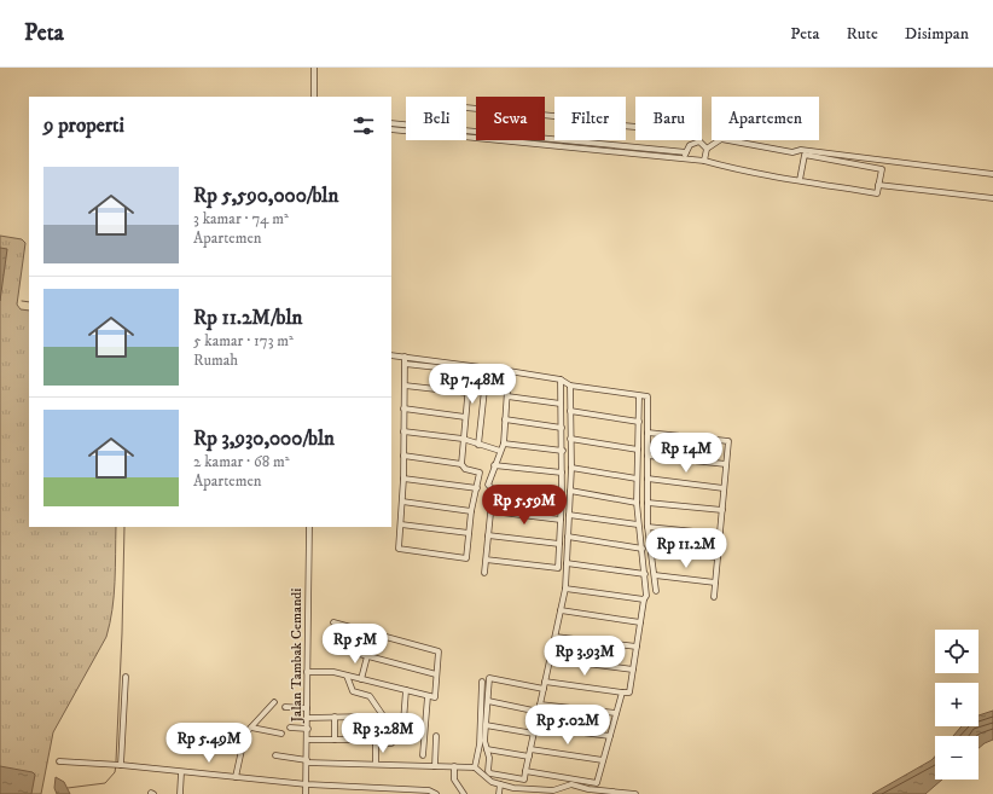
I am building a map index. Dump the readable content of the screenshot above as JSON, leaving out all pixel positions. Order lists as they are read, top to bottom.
{
  "streets": {
    "street": ["Jalan Tambak Cemandi"]
  },
  "page": {
    "header": "Peta",
    "nav": ["Peta", "Rute", "Disimpan"],
    "chip": [
      "Beli",
      "Sewa",
      "Filter",
      "Baru",
      "Apartemen"
    ],
    "heading": "9 properti",
    "list": [
      {
        "name": "Rp 5,590,000/bln",
        "note": "3 kamar · 74 m² · Apartemen"
      },
      {
        "name": "Rp 11.2M/bln",
        "note": "5 kamar · 173 m² · Rumah"
      },
      {
        "name": "Rp 3,930,000/bln",
        "note": "2 kamar · 68 m² · Apartemen"
      }
    ],
    "price": [
      "Rp 7.48M",
      "Rp 14M",
      "Rp 5.59M",
      "Rp 11.2M",
      "Rp 5M",
      "Rp 3.93M",
      "Rp 5.02M",
      "Rp 3.28M",
      "Rp 5.49M"
    ],
    "map_buttons": ["+", "−"]
  }
}
